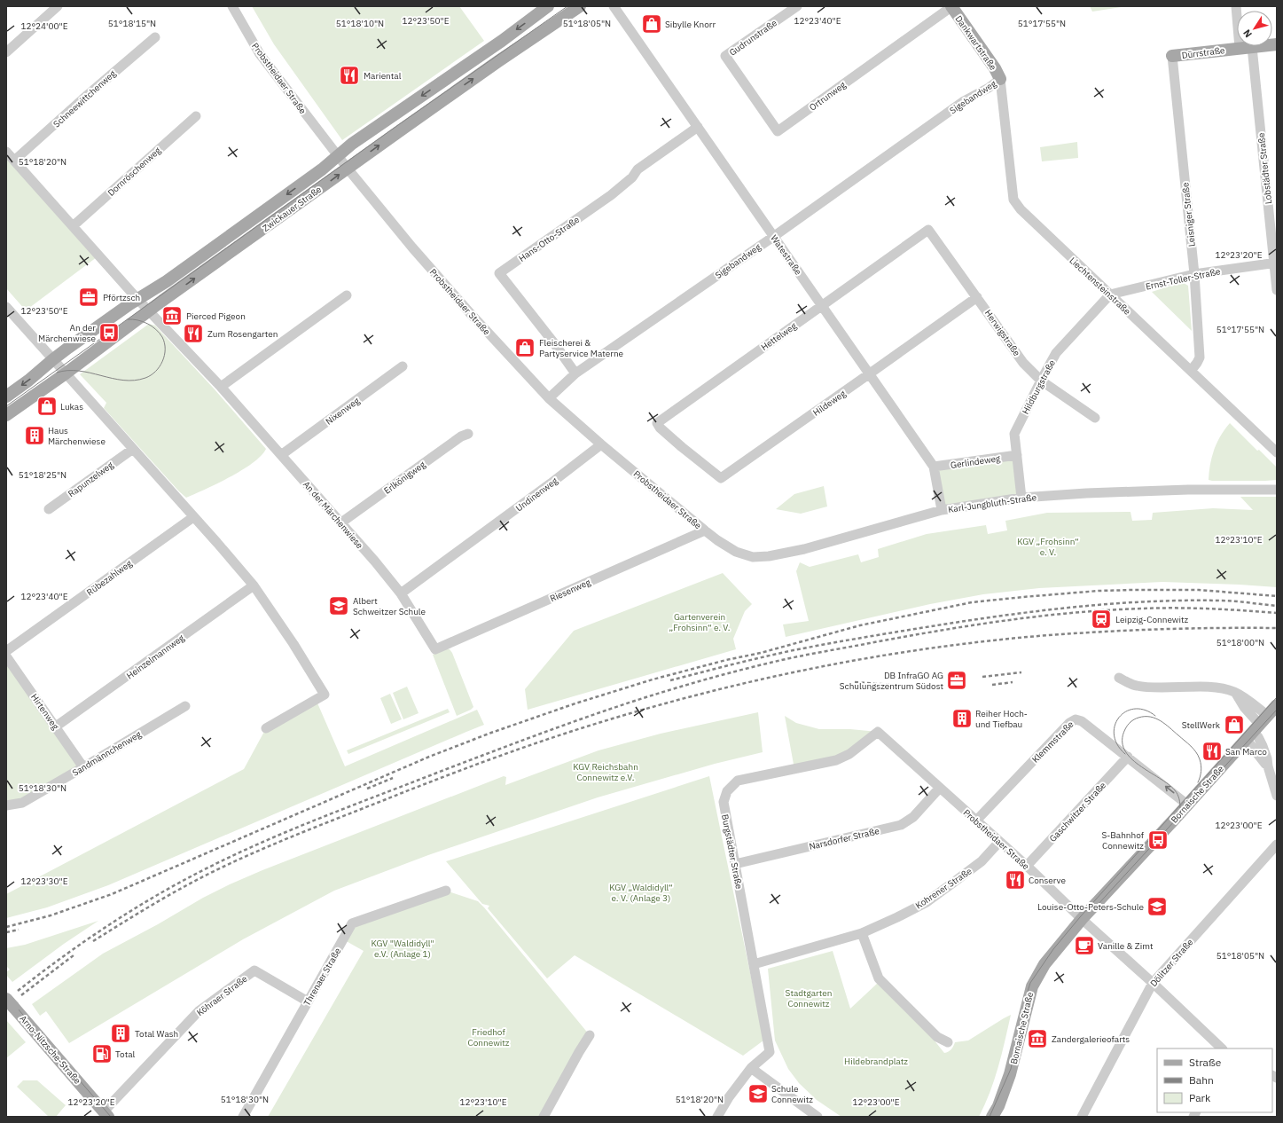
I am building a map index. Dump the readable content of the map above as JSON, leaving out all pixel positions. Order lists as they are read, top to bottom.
{
  "streets": {
    "main road": [
      "Dankwartstraße",
      "Dürrstraße",
      "Zwickauer Straße",
      "Bornaische Straße",
      "Arno-Nitzsche-Straße"
    ],
    "street": [
      "Gudrunstraße",
      "Probstheidaer Straße",
      "Ortrunweg",
      "Sigebandweg",
      "Schneewittchenweg",
      "Lobstädter Straße",
      "Dornröschenweg",
      "Leisniger Straße",
      "Hans-Otto-Straße",
      "Watestraße",
      "Ernst-Toller-Straße",
      "Liechtensteinstraße",
      "Herwigstraße",
      "Hettelweg",
      "Hildburgstraße",
      "Hildeweg",
      "Nixenweg",
      "Gerlindeweg",
      "Erlkönigweg",
      "Rapunzelweg",
      "Undinenweg",
      "Karl-Jungbluth-Straße",
      "An der Märchenwiese",
      "Rübezahlweg",
      "Riesenweg",
      "Heinzelmannweg",
      "Hirtenweg",
      "Klemmstraße",
      "Sandmännchenweg",
      "Gaschwitzer Straße",
      "Narsdorfer Straße",
      "Burgstädter Straße",
      "Kohrener Straße",
      "Dölitzer Straße",
      "Threnaer Straße",
      "Köhraer Straße"
    ]
  },
  "crossings": [
    ["Gudrunstraße", "Ortrunweg"],
    ["Dankwartstraße", "Ortrunweg"],
    ["Dankwartstraße", "Sigebandweg"],
    ["Dankwartstraße", "Liechtensteinstraße"],
    ["Dürrstraße", "Lobstädter Straße"],
    ["Dürrstraße", "Leisniger Straße"],
    ["Probstheidaer Straße", "Sigebandweg"],
    ["Probstheidaer Straße", "Zwickauer Straße"],
    ["Probstheidaer Straße", "Undinenweg"],
    ["Probstheidaer Straße", "Karl-Jungbluth-Straße"],
    ["Probstheidaer Straße", "Riesenweg"],
    ["Probstheidaer Straße", "Klemmstraße"],
    ["Probstheidaer Straße", "Bornaische Straße"],
    ["Probstheidaer Straße", "Gaschwitzer Straße"],
    ["Probstheidaer Straße", "Narsdorfer Straße"],
    ["Probstheidaer Straße", "Burgstädter Straße"],
    ["Probstheidaer Straße", "Kohrener Straße"],
    ["Probstheidaer Straße", "Dölitzer Straße"],
    ["Sigebandweg", "Hans-Otto-Straße"],
    ["Sigebandweg", "Watestraße"],
    ["Sigebandweg", "Liechtensteinstraße"],
    ["Schneewittchenweg", "An der Märchenwiese"],
    ["Lobstädter Straße", "Ernst-Toller-Straße"],
    ["Dornröschenweg", "An der Märchenwiese"],
    ["Zwickauer Straße", "An der Märchenwiese"],
    ["Leisniger Straße", "Ernst-Toller-Straße"],
    ["Leisniger Straße", "Liechtensteinstraße"],
    ["Hans-Otto-Straße", "Watestraße"],
    ["Watestraße", "Hettelweg"],
    ["Watestraße", "Hildeweg"],
    ["Watestraße", "Gerlindeweg"],
    ["Watestraße", "Karl-Jungbluth-Straße"],
    ["Ernst-Toller-Straße", "Liechtensteinstraße"],
    ["Ernst-Toller-Straße", "Hildburgstraße"],
    ["Liechtensteinstraße", "Hildburgstraße"],
    ["Herwigstraße", "Hettelweg"],
    ["Herwigstraße", "Hildburgstraße"],
    ["Herwigstraße", "Hildeweg"],
    ["Hettelweg", "Hildeweg"],
    ["Hildburgstraße", "Gerlindeweg"],
    ["Hildburgstraße", "Karl-Jungbluth-Straße"],
    ["Nixenweg", "An der Märchenwiese"],
    ["Erlkönigweg", "An der Märchenwiese"],
    ["Undinenweg", "An der Märchenwiese"],
    ["An der Märchenwiese", "Riesenweg"],
    ["Heinzelmannweg", "Hirtenweg"],
    ["Hirtenweg", "Sandmännchenweg"],
    ["Klemmstraße", "Bornaische Straße"],
    ["Klemmstraße", "Gaschwitzer Straße"],
    ["Narsdorfer Straße", "Burgstädter Straße"],
    ["Burgstädter Straße", "Kohrener Straße"],
    ["Threnaer Straße", "Köhraer Straße"],
    ["Köhraer Straße", "Arno-Nitzsche-Straße"]
  ],
  "parks": [
    "KGV „Frohsinn“ e. V.",
    "Gartenverein „Frohsinn“ e. V.",
    "KGV Reichsbahn Connewitz e.V.",
    "KGV „Waldidyll“ e. V. (Anlage 3)",
    "KGV \"Waldidyll\" e.V. (Anlage 1)",
    "Stadtgarten Connewitz",
    "Friedhof Connewitz",
    "Hildebrandplatz"
  ],
  "places": {
    "shop": [
      "Sibylle Knorr",
      "Fleischerei & Partyservice Materne",
      "Lukas",
      "StellWerk"
    ],
    "restaurant": [
      "Mariental",
      "Zum Rosengarten",
      "San Marco",
      "Conserve"
    ],
    "office": ["Pförtzsch", "DB InfraGO AG Schulungszentrum Südost"],
    "museum": ["Pierced Pigeon", "Zandergalerieofarts"],
    "bus stop": ["An der Märchenwiese", "S-Bahnhof Connewitz"],
    "building": ["Haus Märchenwiese", "Reiher Hoch- und Tiefbau", "Total Wash"],
    "school or university": ["Albert Schweitzer Schule", "Louise-Otto-Peters-Schule", "Schule Connewitz"],
    "station": ["Leipzig-Connewitz"],
    "cafe": ["Vanille & Zimt"],
    "fuel station": ["Total"]
  },
  "legend": ["Straße", "Bahn", "Park"],
  "north": "bottom left",
  "coordinates": [
    "12°23'50\"E",
    "12°23'40\"E",
    "51°18'15\"N",
    "51°18'10\"N",
    "51°18'05\"N",
    "51°17'55\"N",
    "12°24'00\"E",
    "51°18'20\"N",
    "12°23'20\"E",
    "51°18'25\"N",
    "12°23'10\"E",
    "51°18'00\"N",
    "51°18'30\"N",
    "12°23'00\"E",
    "12°23'30\"E"
  ]
}
